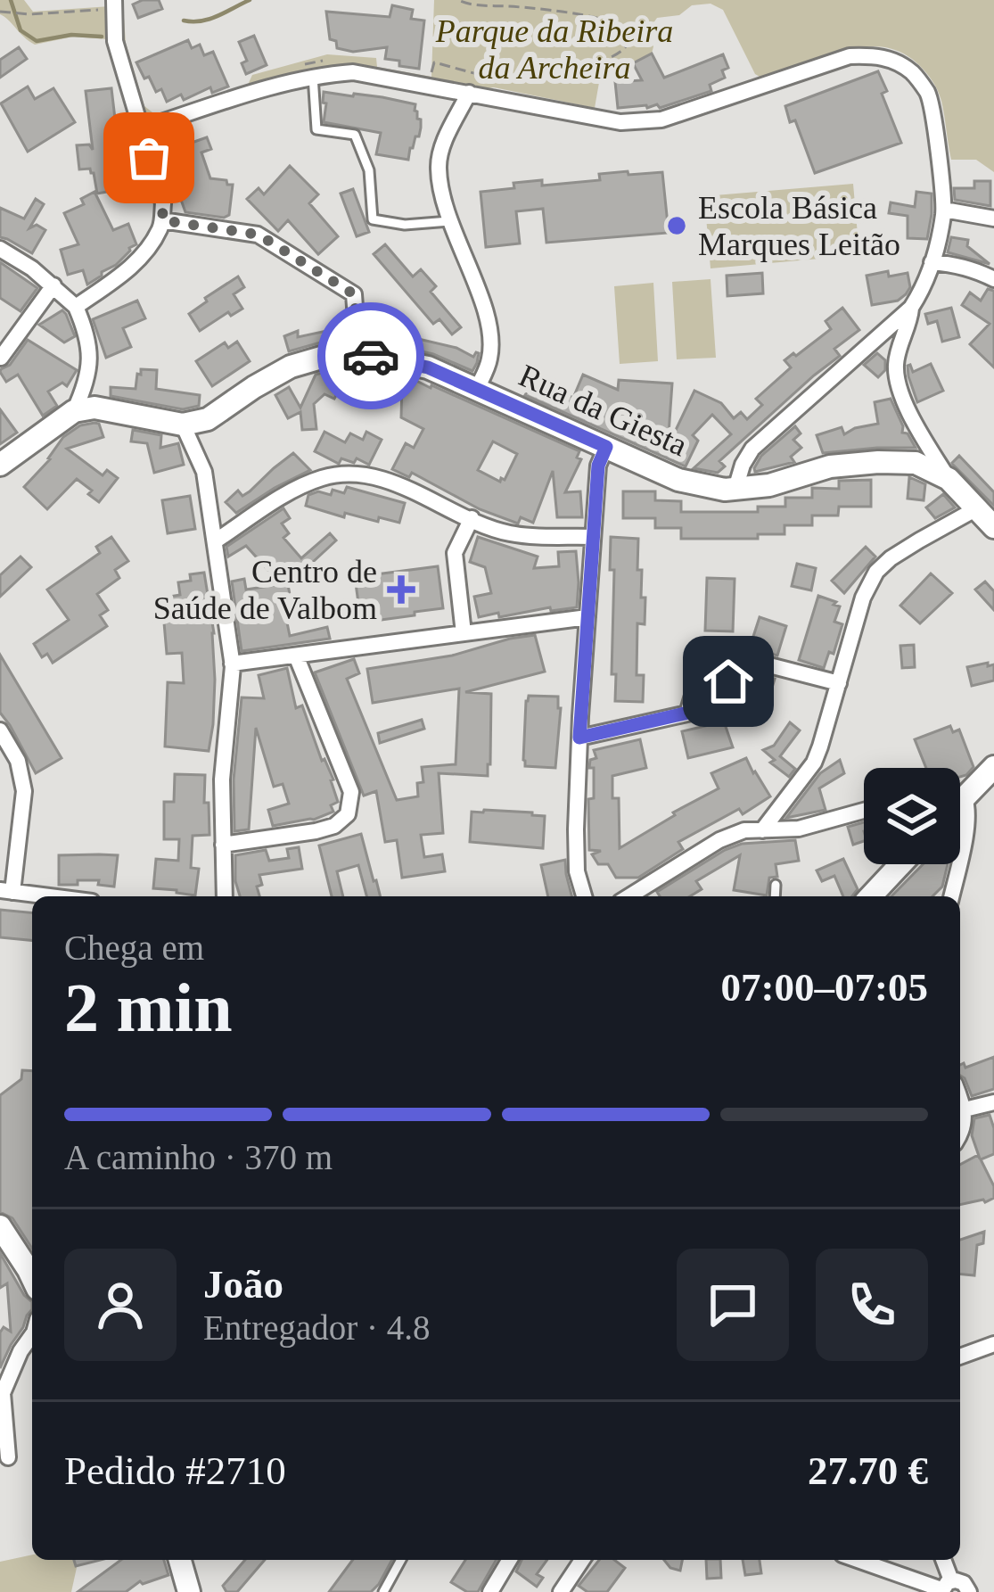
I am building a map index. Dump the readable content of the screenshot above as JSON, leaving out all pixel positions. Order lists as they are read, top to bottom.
{
  "streets": {
    "street": ["Rua da Giesta"]
  },
  "parks": ["Parque da Ribeira da Archeira"],
  "places": {
    "other": ["Escola Básica Marques Leitão"],
    "health": ["Centro de Saúde de Valbom"]
  },
  "page": {
    "heading": ["2 min", "Chega em", "07:00–07:05"],
    "panel": [
      "João",
      "Entregador · 4.8",
      "Pedido #2710",
      "27.70 €"
    ],
    "bar": "A caminho · 370 m"
  }
}
